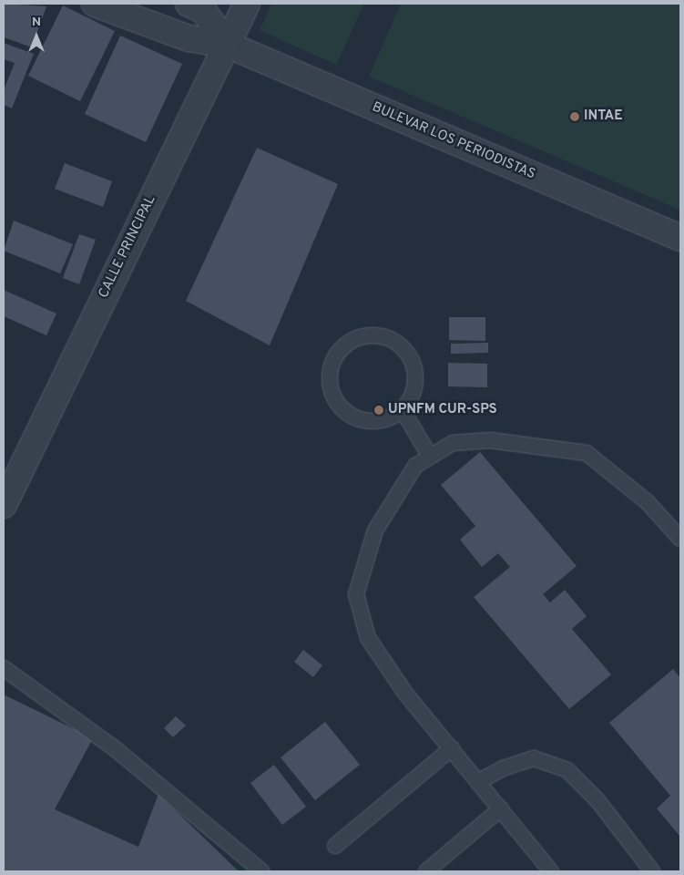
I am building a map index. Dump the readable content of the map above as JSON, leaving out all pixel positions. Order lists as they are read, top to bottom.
{
  "streets": {
    "street": ["BULEVAR LOS PERIODISTAS", "CALLE PRINCIPAL"]
  },
  "crossings": [
    ["BULEVAR LOS PERIODISTAS", "CALLE PRINCIPAL"]
  ],
  "places": ["INTAE", "UPNFM CUR-SPS"],
  "north": "top"
}
